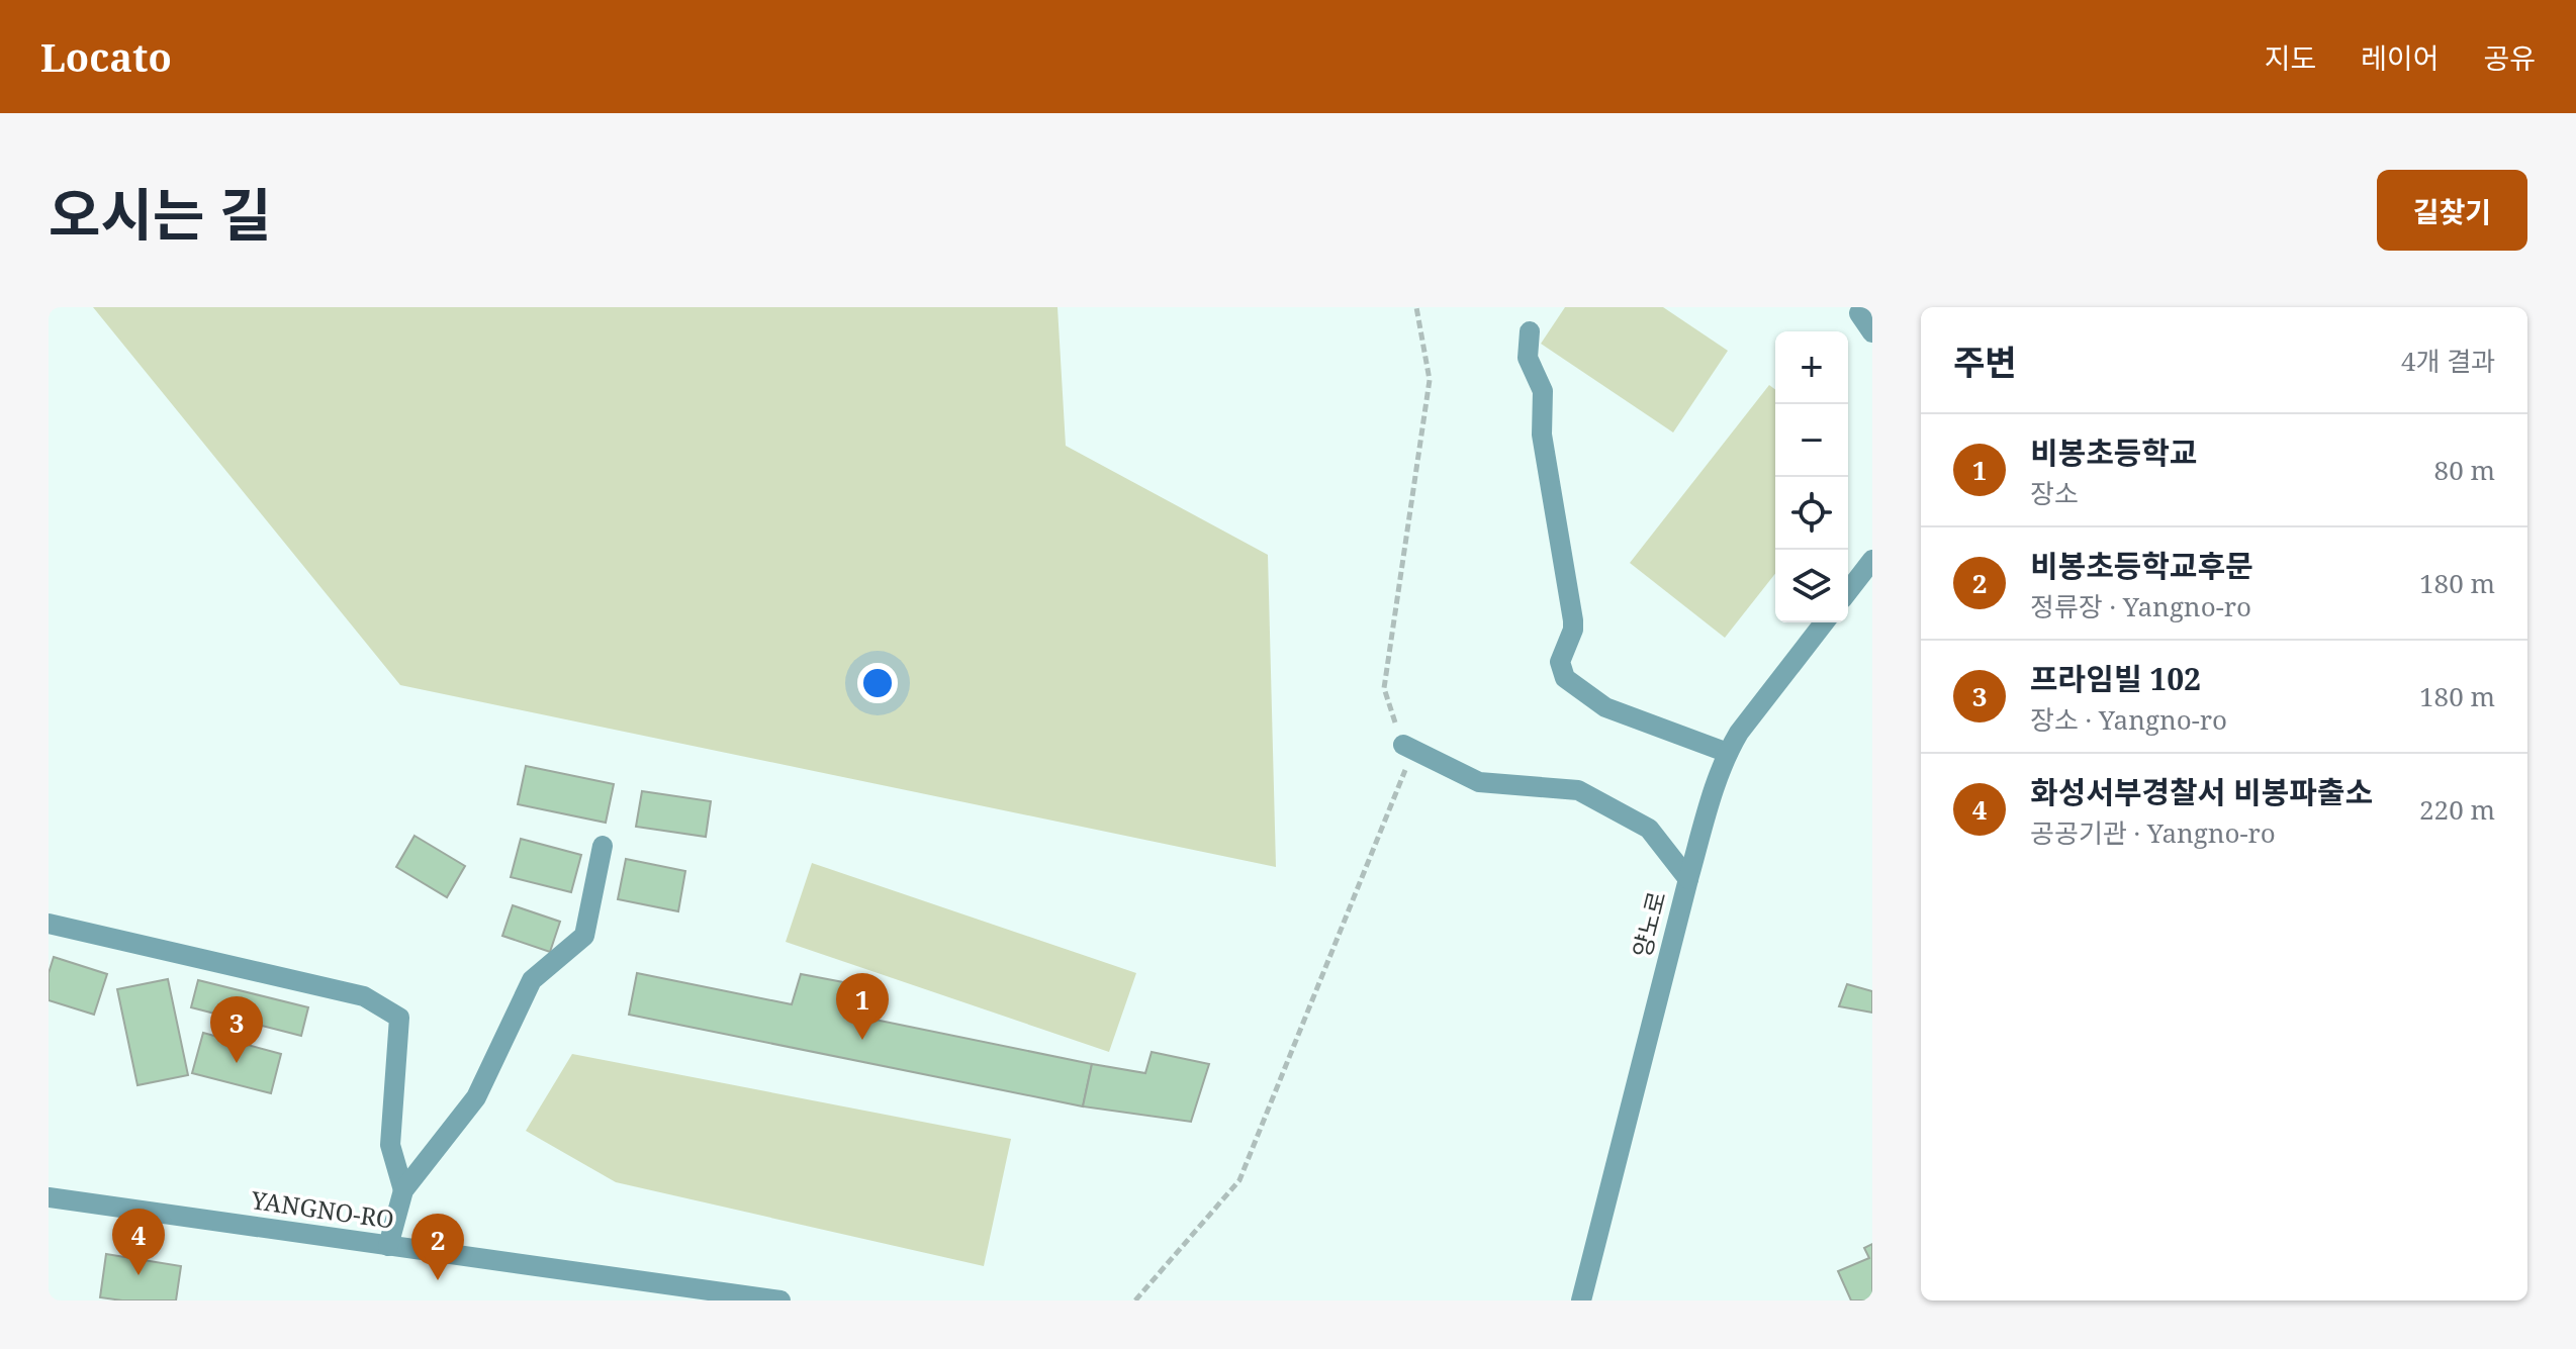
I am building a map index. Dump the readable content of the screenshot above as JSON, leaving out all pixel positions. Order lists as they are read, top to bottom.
{
  "streets": {
    "street": ["양노로", "YANGNO-RO"]
  },
  "page": {
    "header": "Locato",
    "nav": ["지도", "레이어", "공유"],
    "title": "오시는 길",
    "buttons": "길찾기",
    "heading": ["주변", "4개 결과"],
    "map_buttons": ["+", "−"],
    "list": [
      {
        "mark": "1",
        "name": "비봉초등학교",
        "note": "장소",
        "value": "80 m"
      },
      {
        "mark": "2",
        "name": "비봉초등학교후문",
        "note": "정류장 · Yangno-ro",
        "value": "180 m"
      },
      {
        "mark": "3",
        "name": "프라임빌 102",
        "note": "장소 · Yangno-ro",
        "value": "180 m"
      },
      {
        "mark": "4",
        "name": "화성서부경찰서 비봉파출소",
        "note": "공공기관 · Yangno-ro",
        "value": "220 m"
      }
    ],
    "pins": [
      "1",
      "3",
      "4",
      "2"
    ]
  }
}
